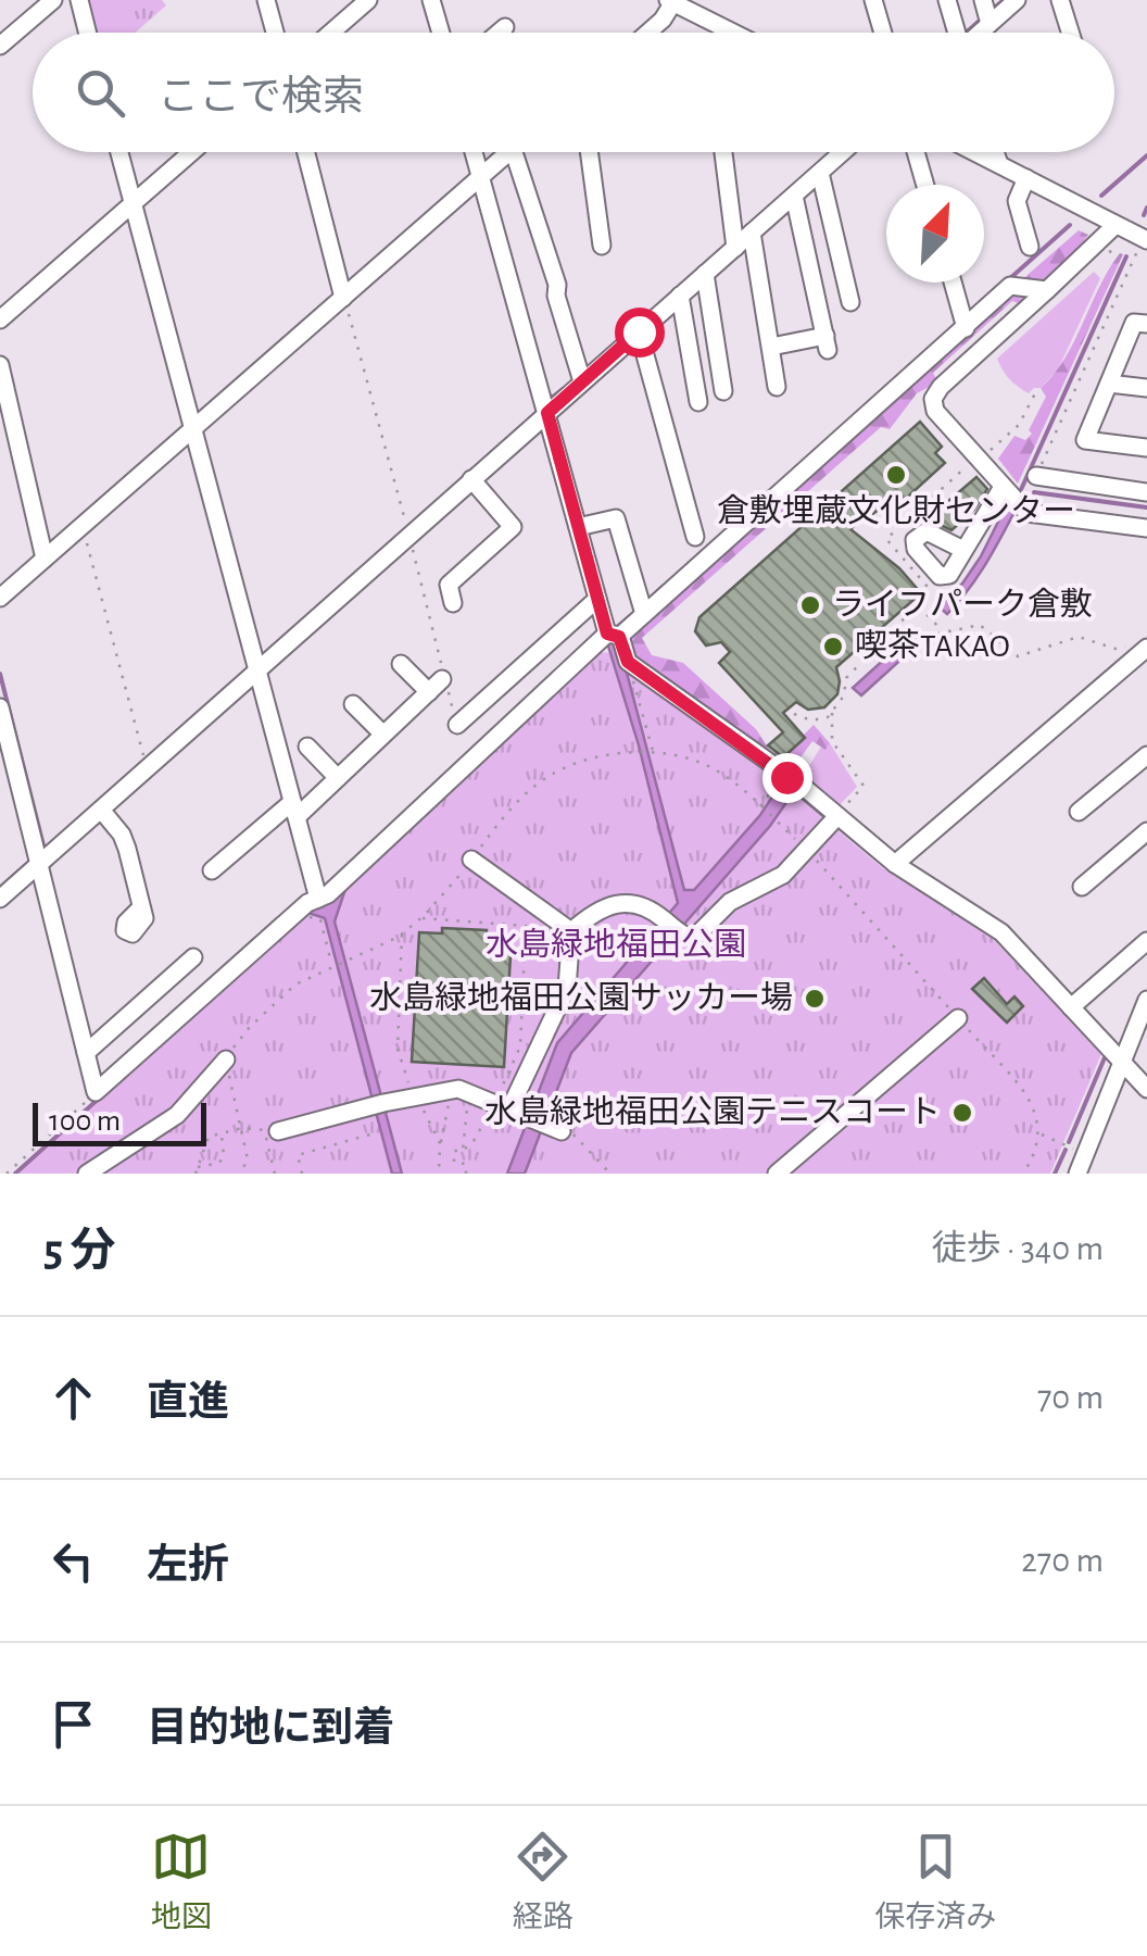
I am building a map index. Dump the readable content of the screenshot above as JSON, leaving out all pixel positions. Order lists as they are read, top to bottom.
{
  "parks": ["水島緑地福田公園"],
  "places": [
    "倉敷埋蔵文化財センター",
    "ライフパーク倉敷",
    "喫茶TAKAO",
    "水島緑地福田公園サッカー場",
    "水島緑地福田公園テニスコート"
  ],
  "scale_bar": "100 m",
  "north": "top right",
  "page": {
    "search": "ここで検索",
    "scale": "100 m",
    "heading": ["5 分", "徒歩 · 340 m"],
    "list": [
      ["直進", "70 m"],
      ["左折", "270 m"],
      "目的地に到着"
    ],
    "nav": ["地図", "経路", "保存済み"]
  }
}
